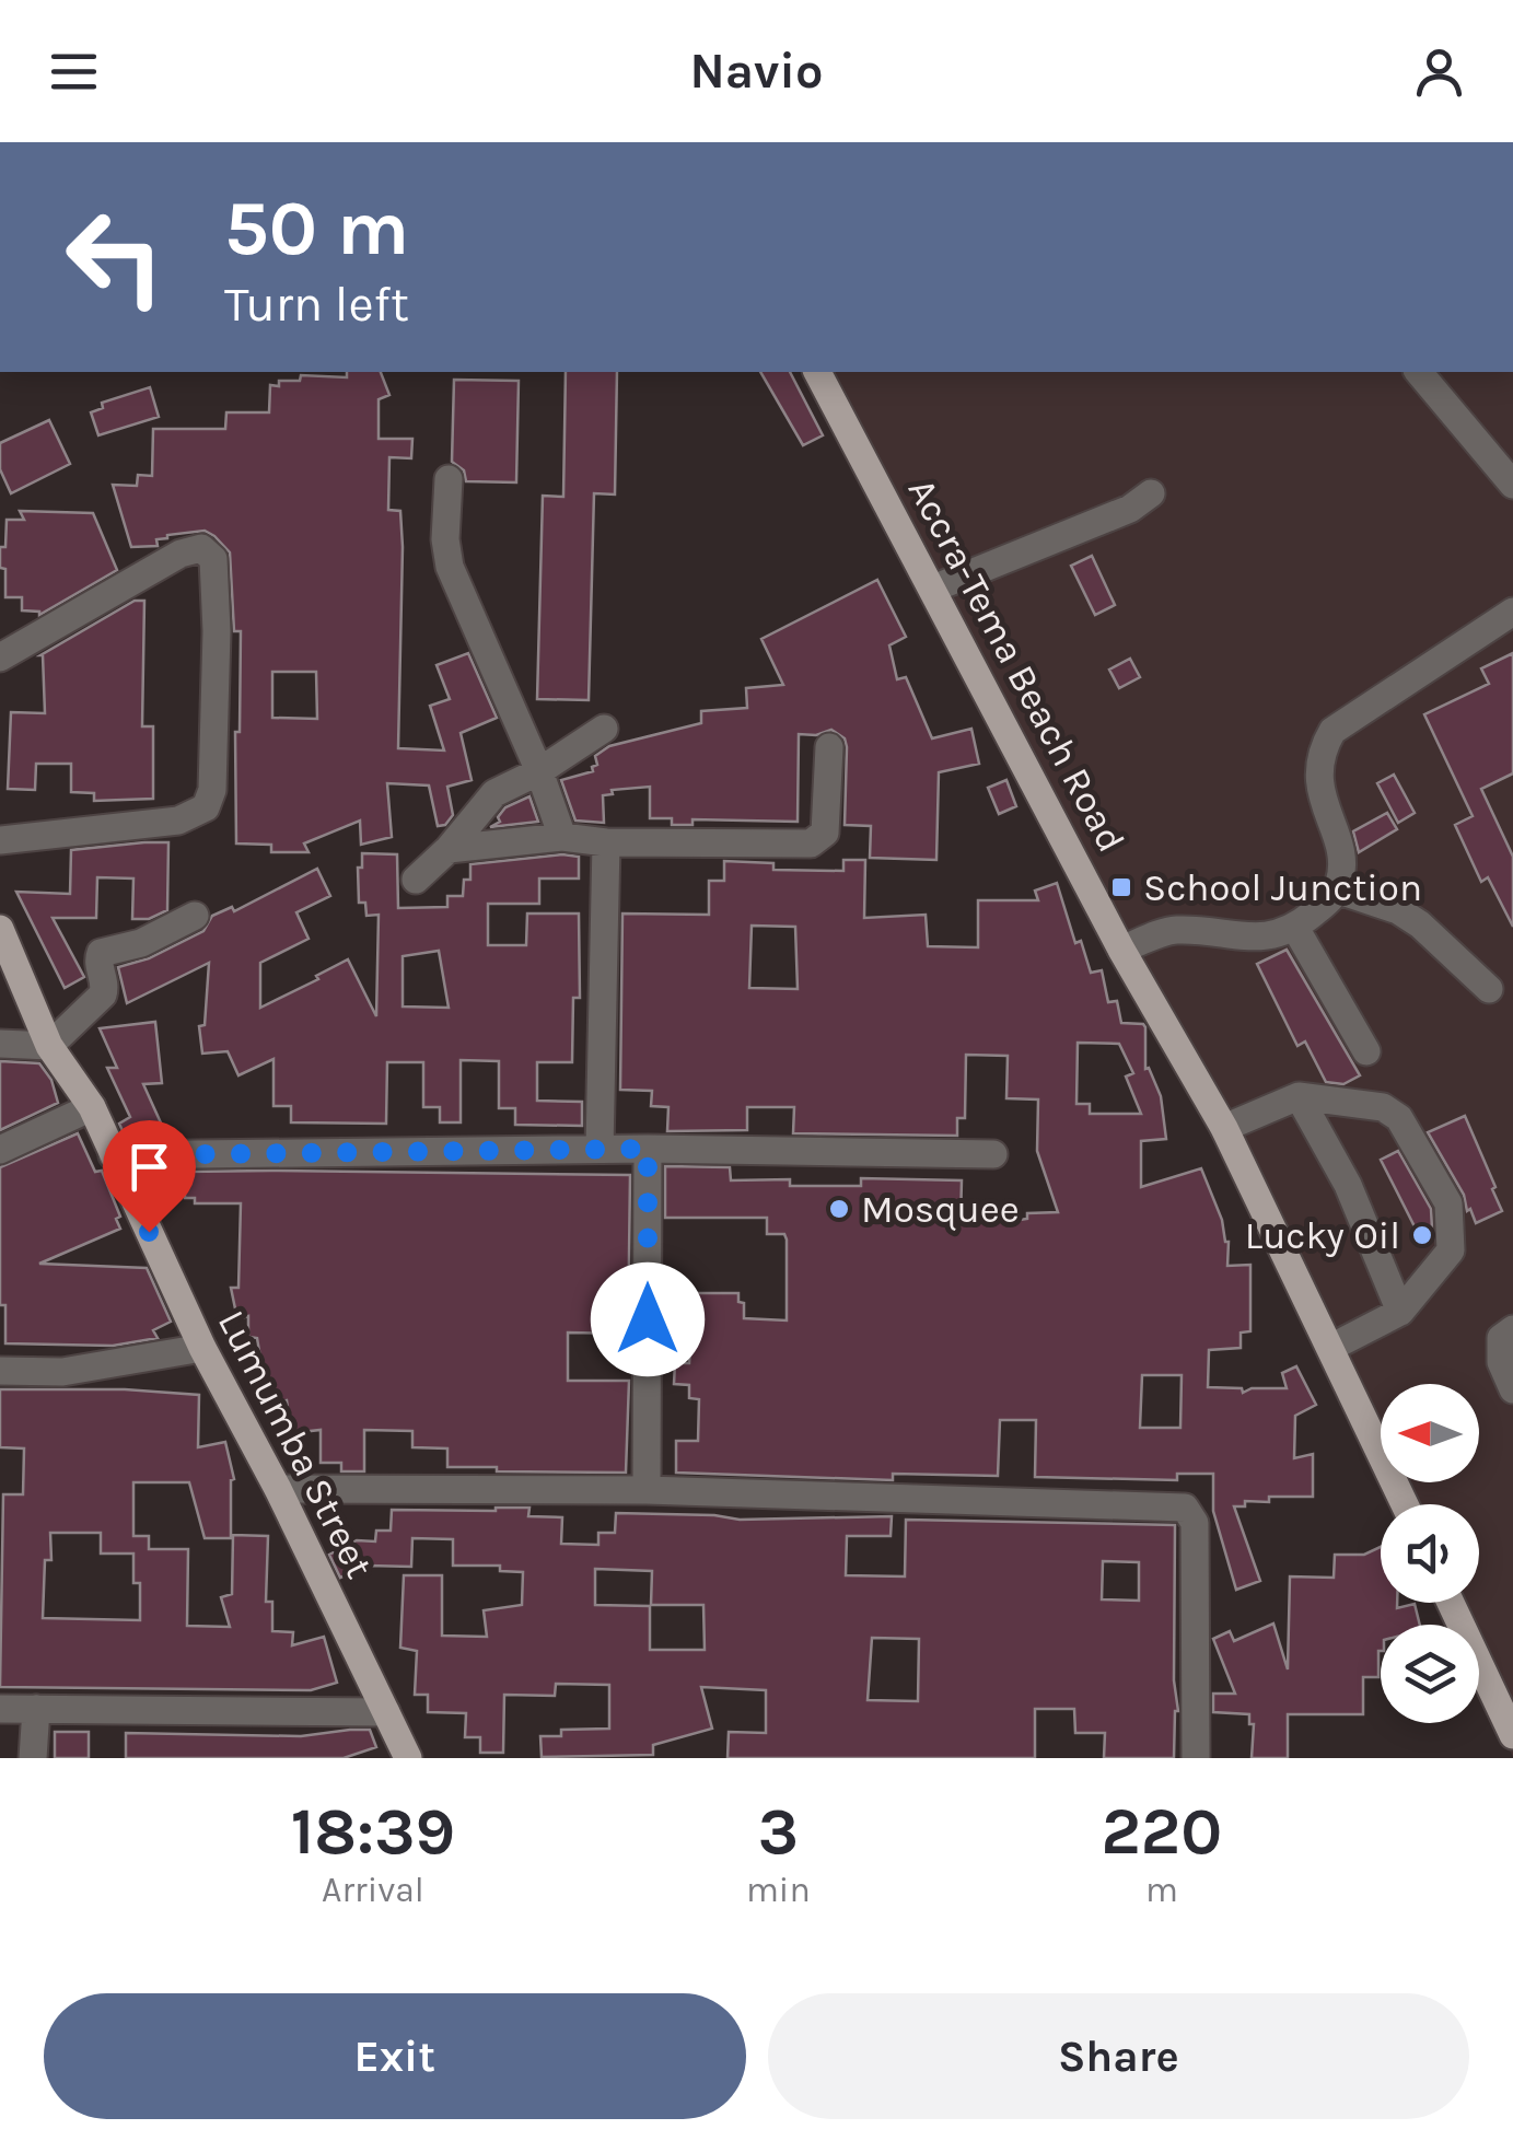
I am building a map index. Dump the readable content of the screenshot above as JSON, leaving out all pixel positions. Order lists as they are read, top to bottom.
{
  "streets": {
    "main road": ["Accra-Tema Beach Road", "Lumumba Street"]
  },
  "places": {
    "transit": ["School Junction"],
    "other": ["Mosquee", "Lucky Oil"]
  },
  "north": "left",
  "page": {
    "header": "Navio",
    "turn": ["50 m", "Turn left"],
    "eta": [
      "18:39",
      "Arrival",
      "3",
      "min",
      "220",
      "m"
    ],
    "buttons": ["Exit", "Share"]
  }
}
